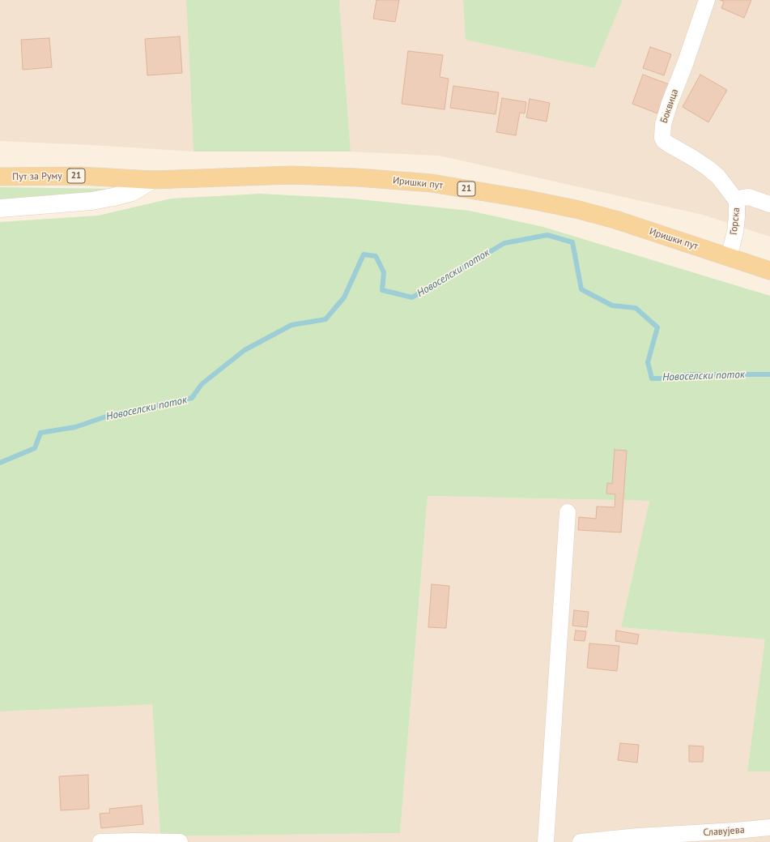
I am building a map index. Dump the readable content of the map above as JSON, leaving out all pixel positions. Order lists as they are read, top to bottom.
{
  "streets": {
    "main road": ["21", "Пут за Руму", "Иришки пут"],
    "street": ["Боквица", "Горска", "Славујева"]
  },
  "crossings": [
    ["Боквица", "Горска"],
    ["Пут за Руму", "Иришки пут"],
    ["Иришки пут", "Горска"]
  ],
  "water": ["Новоселски поток"]
}
